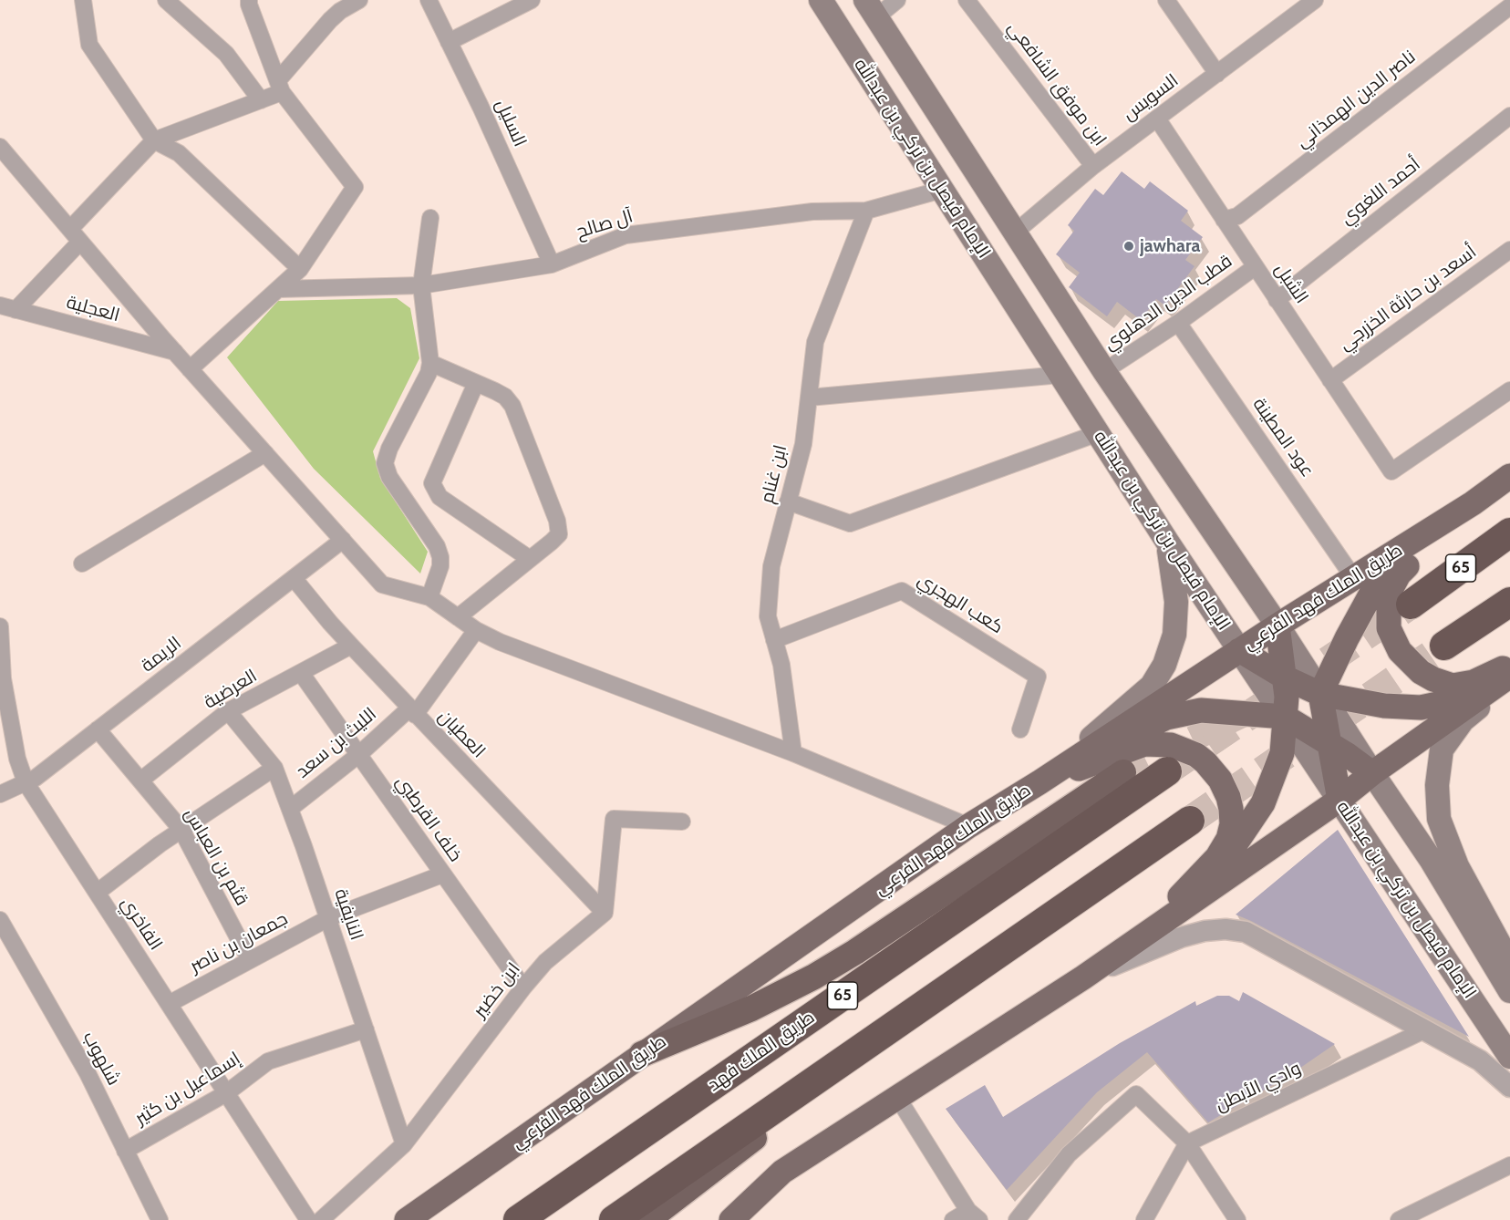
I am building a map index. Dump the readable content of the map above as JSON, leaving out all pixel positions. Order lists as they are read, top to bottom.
{
  "streets": {
    "highway": ["65", "طريق الملك فهد"],
    "main road": ["الإمام فيصل بن تركي بن عبدالله", "طريق الملك فهد الفرعي"],
    "street": [
      "ابن موفق الشافعي",
      "السويس",
      "ناصر الدين الهمذاني",
      "السليل",
      "أحمد اللغوي",
      "آل صالح",
      "الشبل",
      "أسعد بن حارثة الخزرجي",
      "قطب الدين الدهلوي",
      "العجلية",
      "عود المطينة",
      "ابن غنام",
      "كعب الهجري",
      "الريمة",
      "العرضية",
      "العطيان",
      "الليث بن سعد",
      "خلف القرطبي",
      "قثم بن العباس",
      "النايفية",
      "الفاخري",
      "جمعان بن ناصر",
      "ابن خضير",
      "شلهوب",
      "وادي الأبطن",
      "إسماعيل بن كثير"
    ]
  },
  "crossings": [
    ["ابن موفق الشافعي", "السويس"],
    ["السويس", "الإمام فيصل بن تركي بن عبدالله"],
    ["السويس", "الشبل"],
    ["ناصر الدين الهمذاني", "الشبل"],
    ["السليل", "آل صالح"],
    ["الإمام فيصل بن تركي بن عبدالله", "آل صالح"],
    ["الإمام فيصل بن تركي بن عبدالله", "قطب الدين الدهلوي"],
    ["الإمام فيصل بن تركي بن عبدالله", "طريق الملك فهد الفرعي"],
    ["أحمد اللغوي", "الشبل"],
    ["آل صالح", "ابن غنام"],
    ["الشبل", "أسعد بن حارثة الخزرجي"],
    ["الشبل", "قطب الدين الدهلوي"],
    ["قطب الدين الدهلوي", "عود المطينة"],
    ["عود المطينة", "طريق الملك فهد الفرعي"],
    ["ابن غنام", "كعب الهجري"],
    ["الريمة", "العطيان"],
    ["الريمة", "قثم بن العباس"],
    ["الريمة", "الفاخري"],
    ["العرضية", "العطيان"],
    ["العرضية", "خلف القرطبي"],
    ["العرضية", "قثم بن العباس"],
    ["العرضية", "النايفية"],
    ["العطيان", "الليث بن سعد"],
    ["العطيان", "ابن خضير"],
    ["الليث بن سعد", "خلف القرطبي"],
    ["الليث بن سعد", "قثم بن العباس"],
    ["الليث بن سعد", "النايفية"],
    ["الليث بن سعد", "الفاخري"],
    ["خلف القرطبي", "جمعان بن ناصر"],
    ["خلف القرطبي", "ابن خضير"],
    ["قثم بن العباس", "جمعان بن ناصر"],
    ["النايفية", "جمعان بن ناصر"],
    ["النايفية", "ابن خضير"],
    ["النايفية", "إسماعيل بن كثير"],
    ["الفاخري", "جمعان بن ناصر"],
    ["الفاخري", "إسماعيل بن كثير"],
    ["شلهوب", "إسماعيل بن كثير"]
  ],
  "places": ["jawhara"]
}
